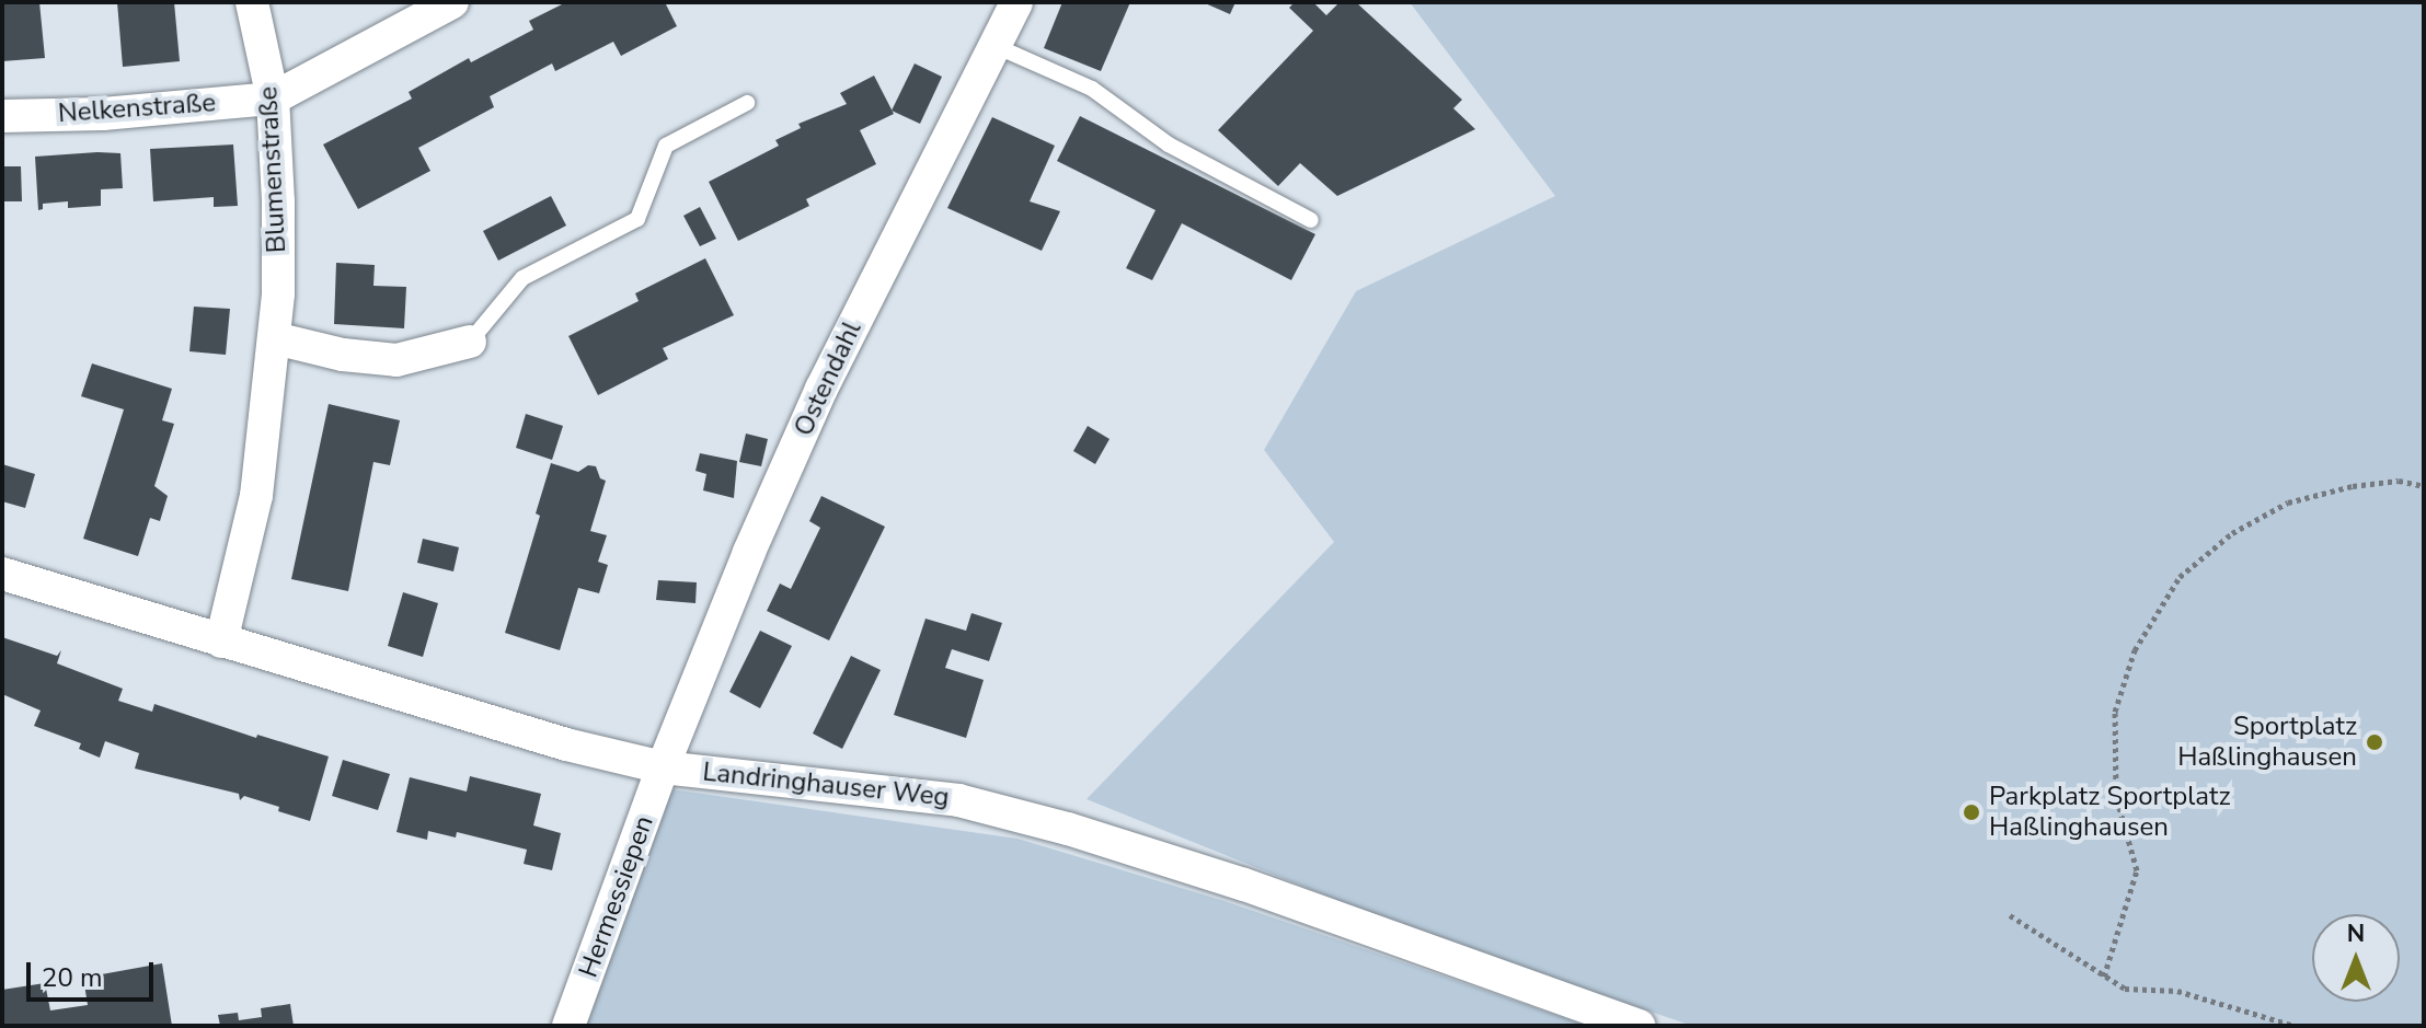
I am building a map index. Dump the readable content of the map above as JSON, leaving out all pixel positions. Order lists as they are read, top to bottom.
{
  "streets": {
    "street": [
      "Nelkenstraße",
      "Blumenstraße",
      "Ostendahl",
      "Landringhauser Weg",
      "Hermessiepen"
    ]
  },
  "crossings": [
    ["Nelkenstraße", "Blumenstraße"],
    ["Blumenstraße", "Landringhauser Weg"],
    ["Ostendahl", "Landringhauser Weg"],
    ["Ostendahl", "Hermessiepen"],
    ["Landringhauser Weg", "Hermessiepen"]
  ],
  "places": ["Sportplatz Haßlinghausen", "Parkplatz Sportplatz Haßlinghausen"],
  "scale_bar": "20 m",
  "north": "top"
}
